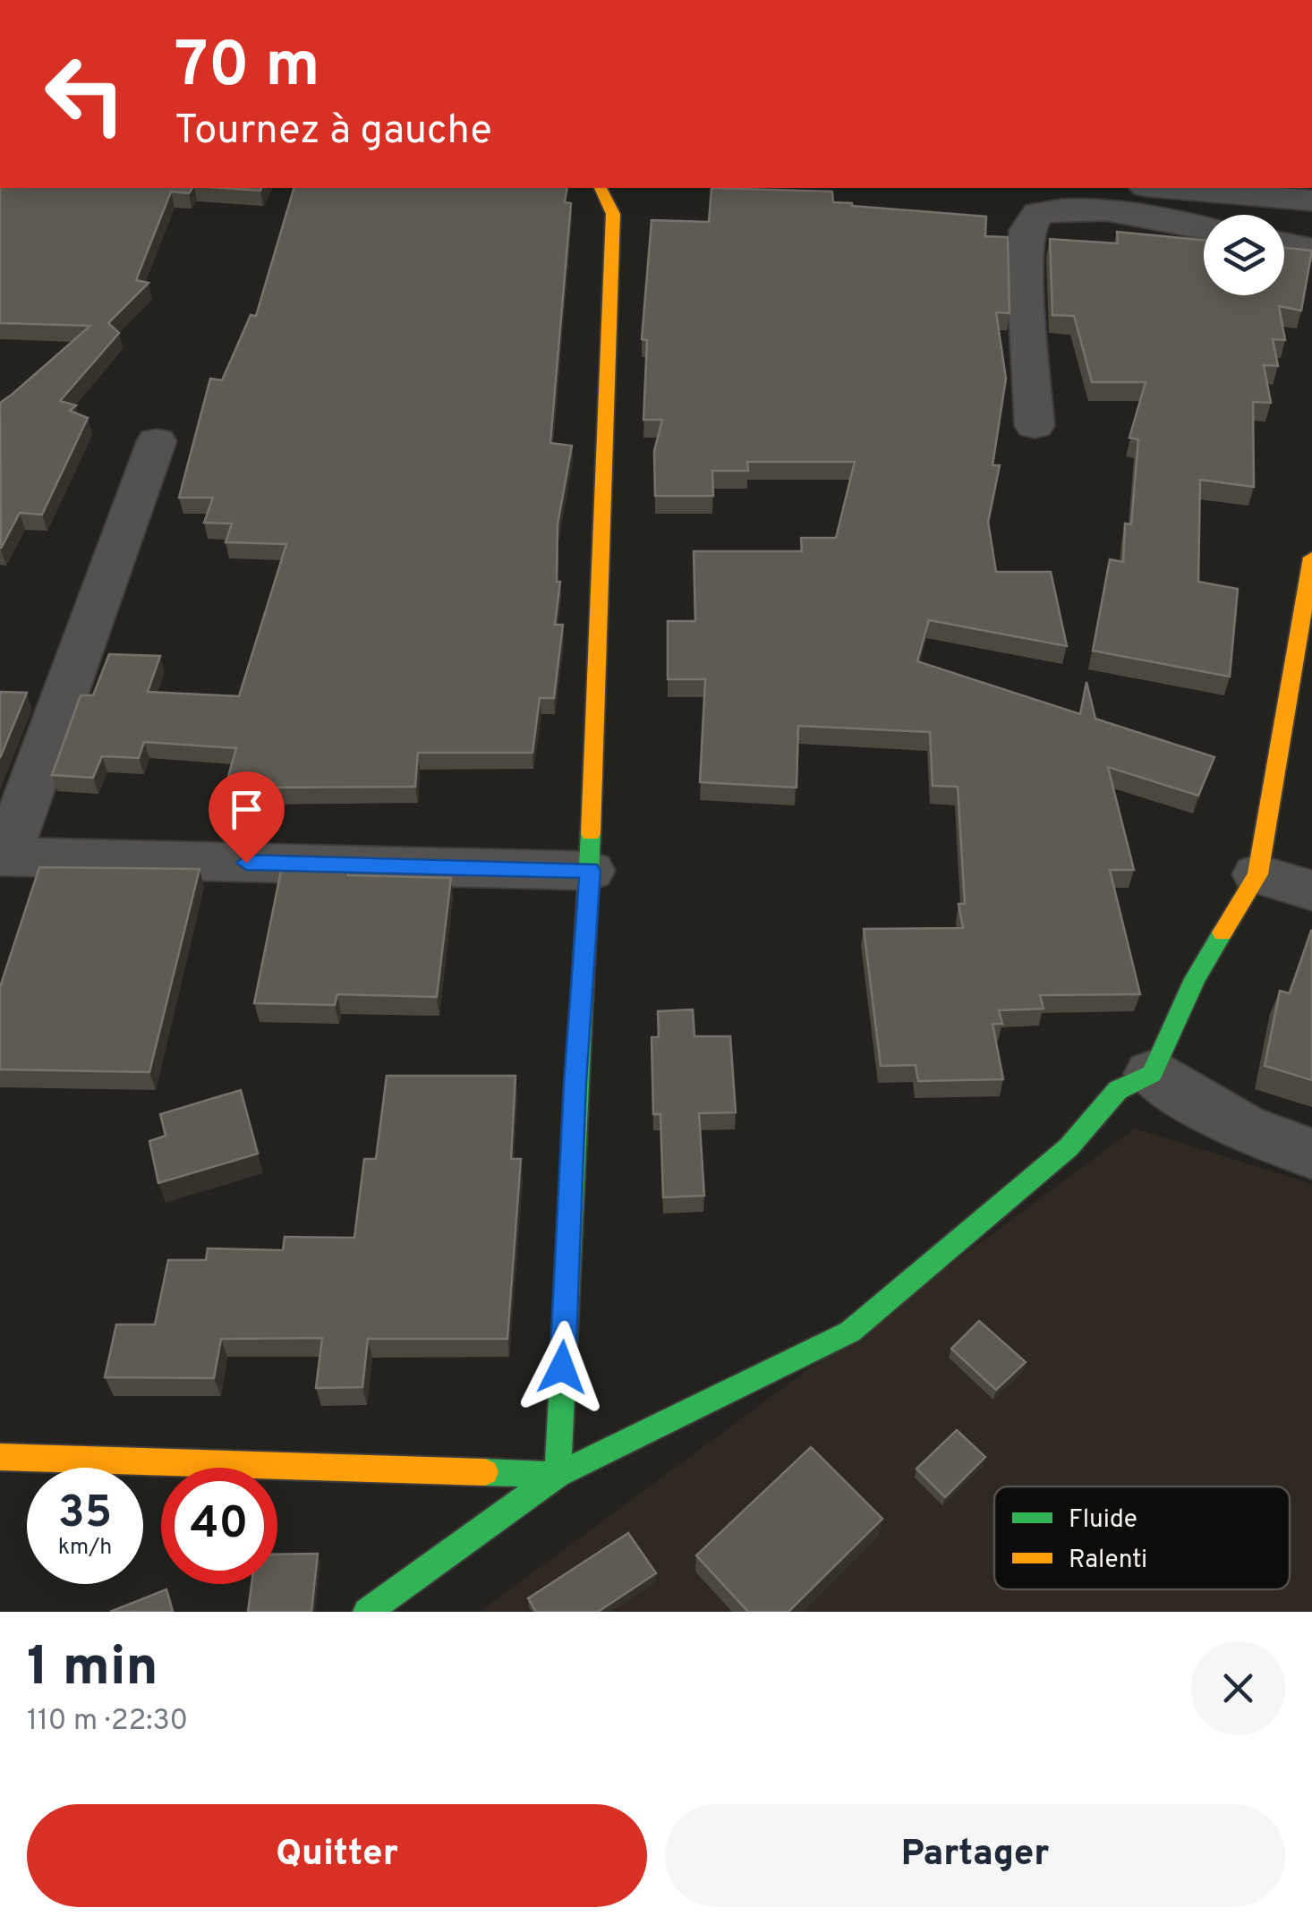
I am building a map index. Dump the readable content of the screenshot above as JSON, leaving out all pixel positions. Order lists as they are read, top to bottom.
{
  "legend": ["Fluide", "Ralenti"],
  "page": {
    "turn": ["70 m", "Tournez à gauche"],
    "speed": "35 km/h",
    "limit": "40",
    "heading": ["1 min", "110 m · 22:30"],
    "buttons": ["Quitter", "Partager"]
  }
}
